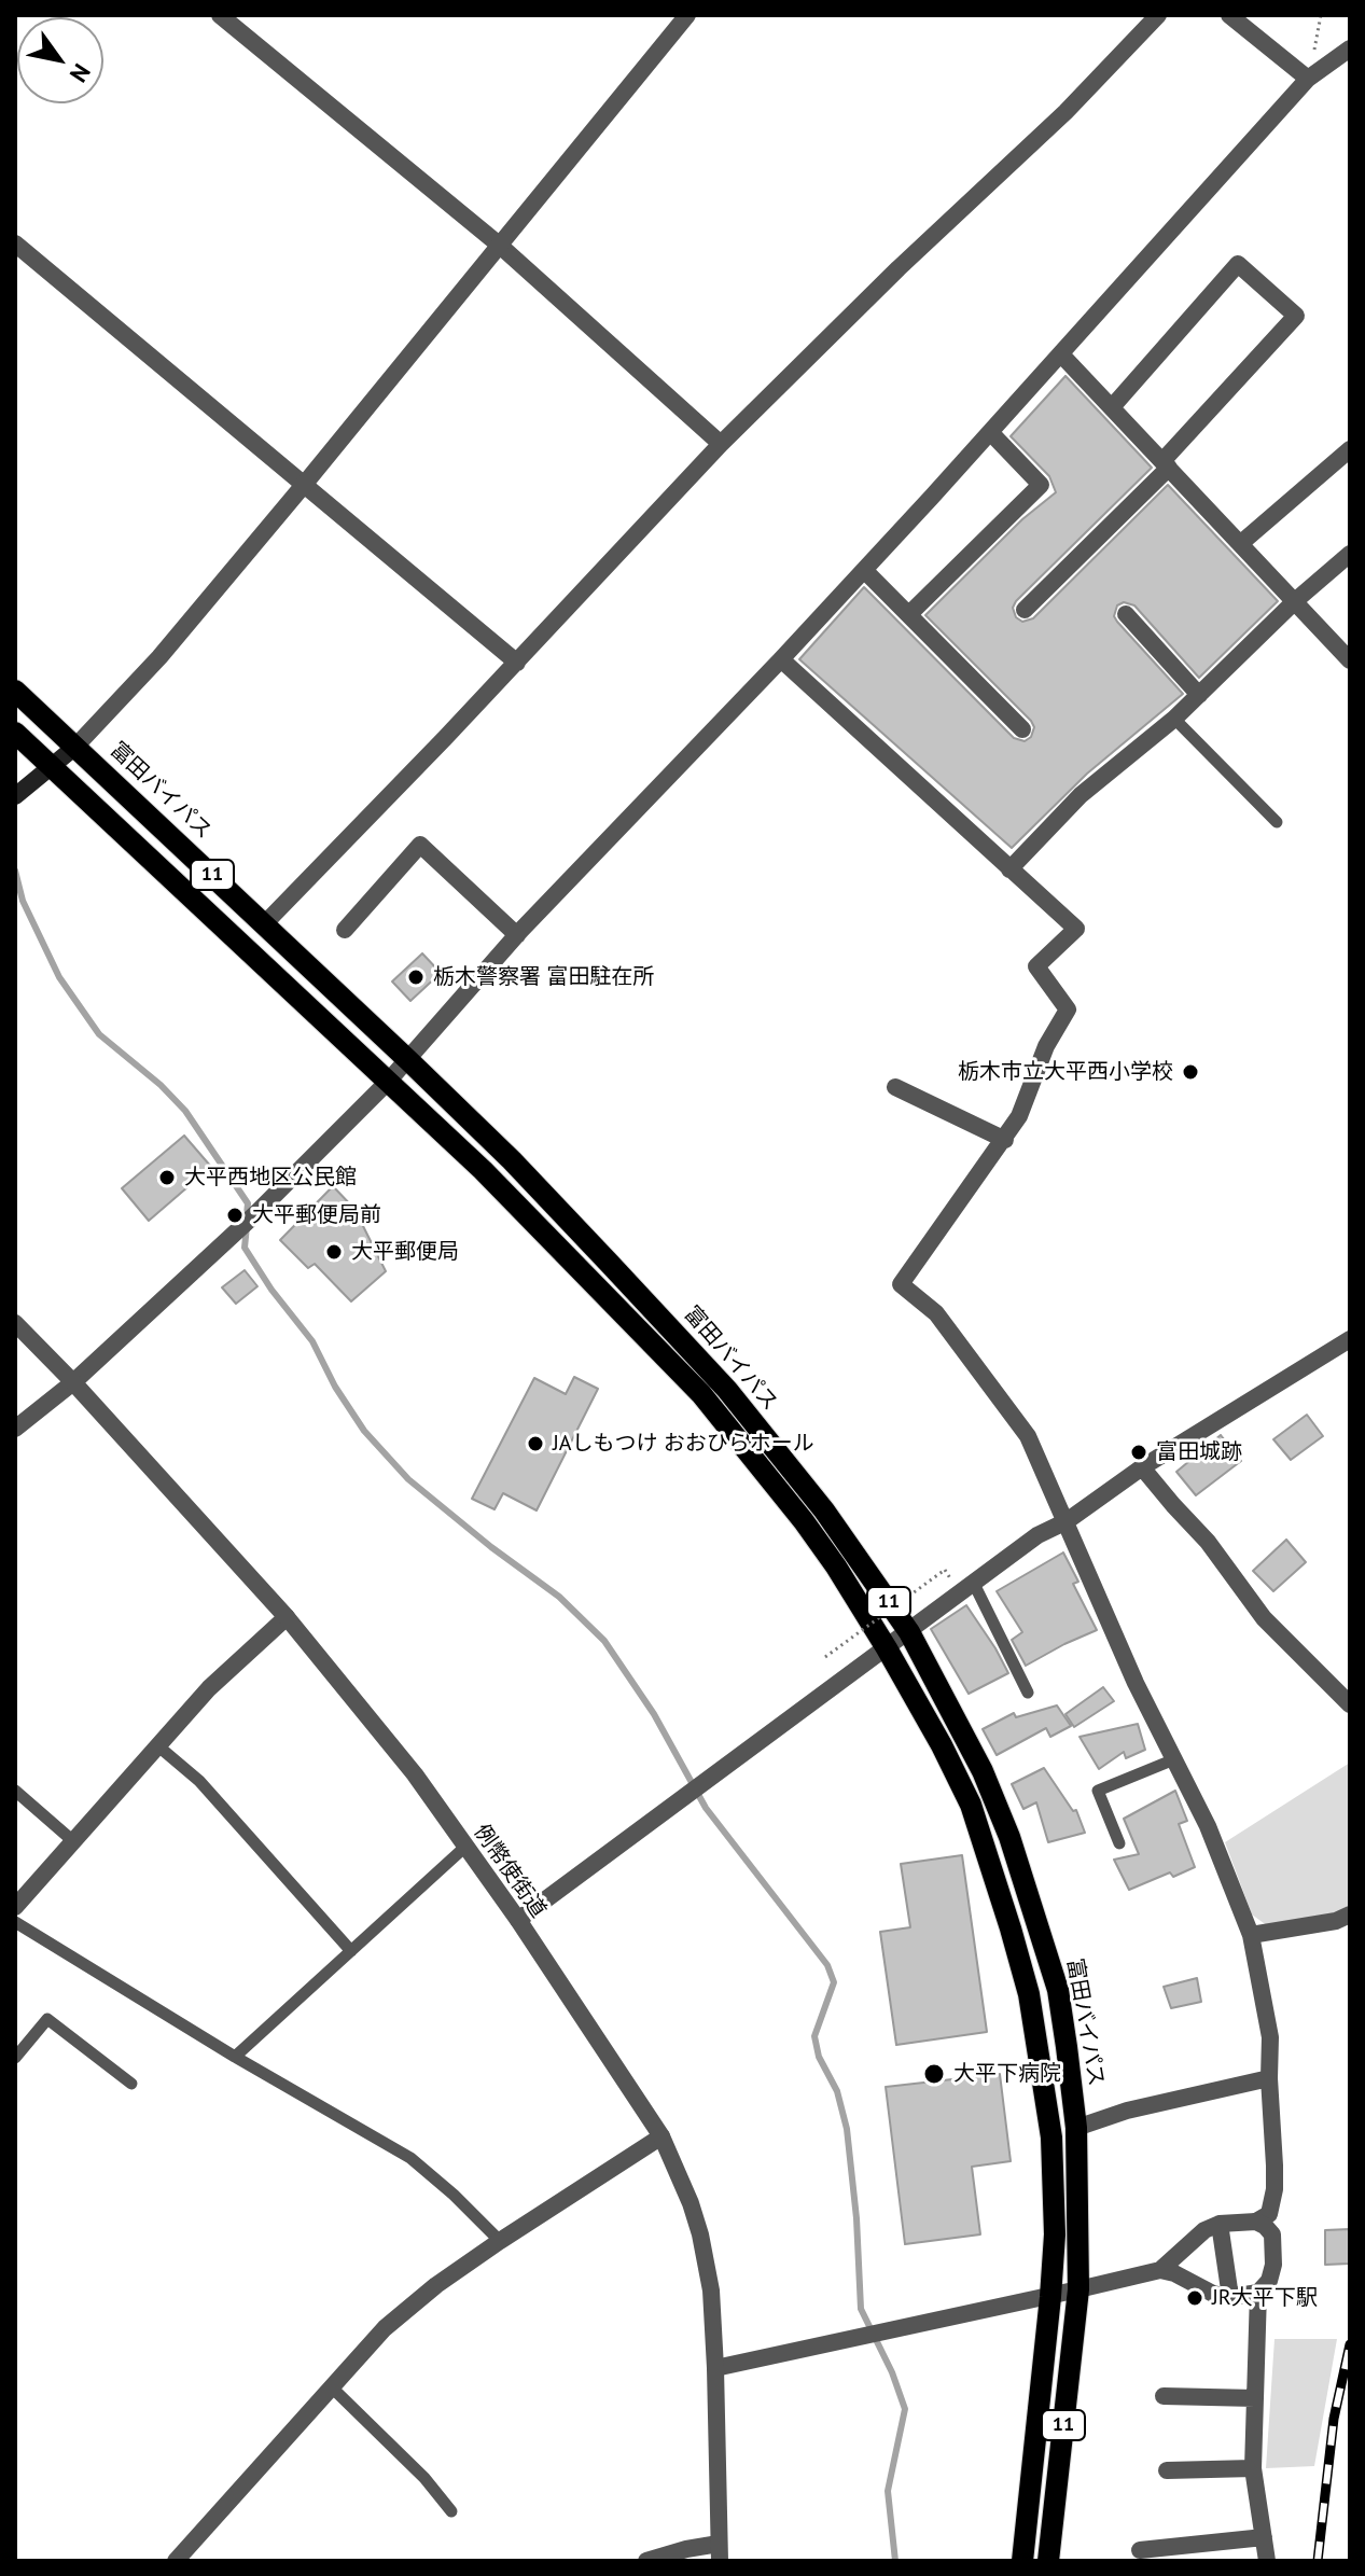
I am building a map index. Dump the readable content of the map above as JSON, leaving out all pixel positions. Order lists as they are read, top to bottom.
{
  "streets": {
    "main road": ["富田バイパス", "11"],
    "street": ["例幣使街道"]
  },
  "places": [
    "栃木警察署 富田駐在所",
    "栃木市立大平西小学校",
    "大平西地区公民館",
    "大平郵便局前",
    "大平郵便局",
    "JAしもつけ おおひらホール",
    "富田城跡",
    "大平下病院",
    "JR大平下駅"
  ],
  "north": "bottom right"
}
